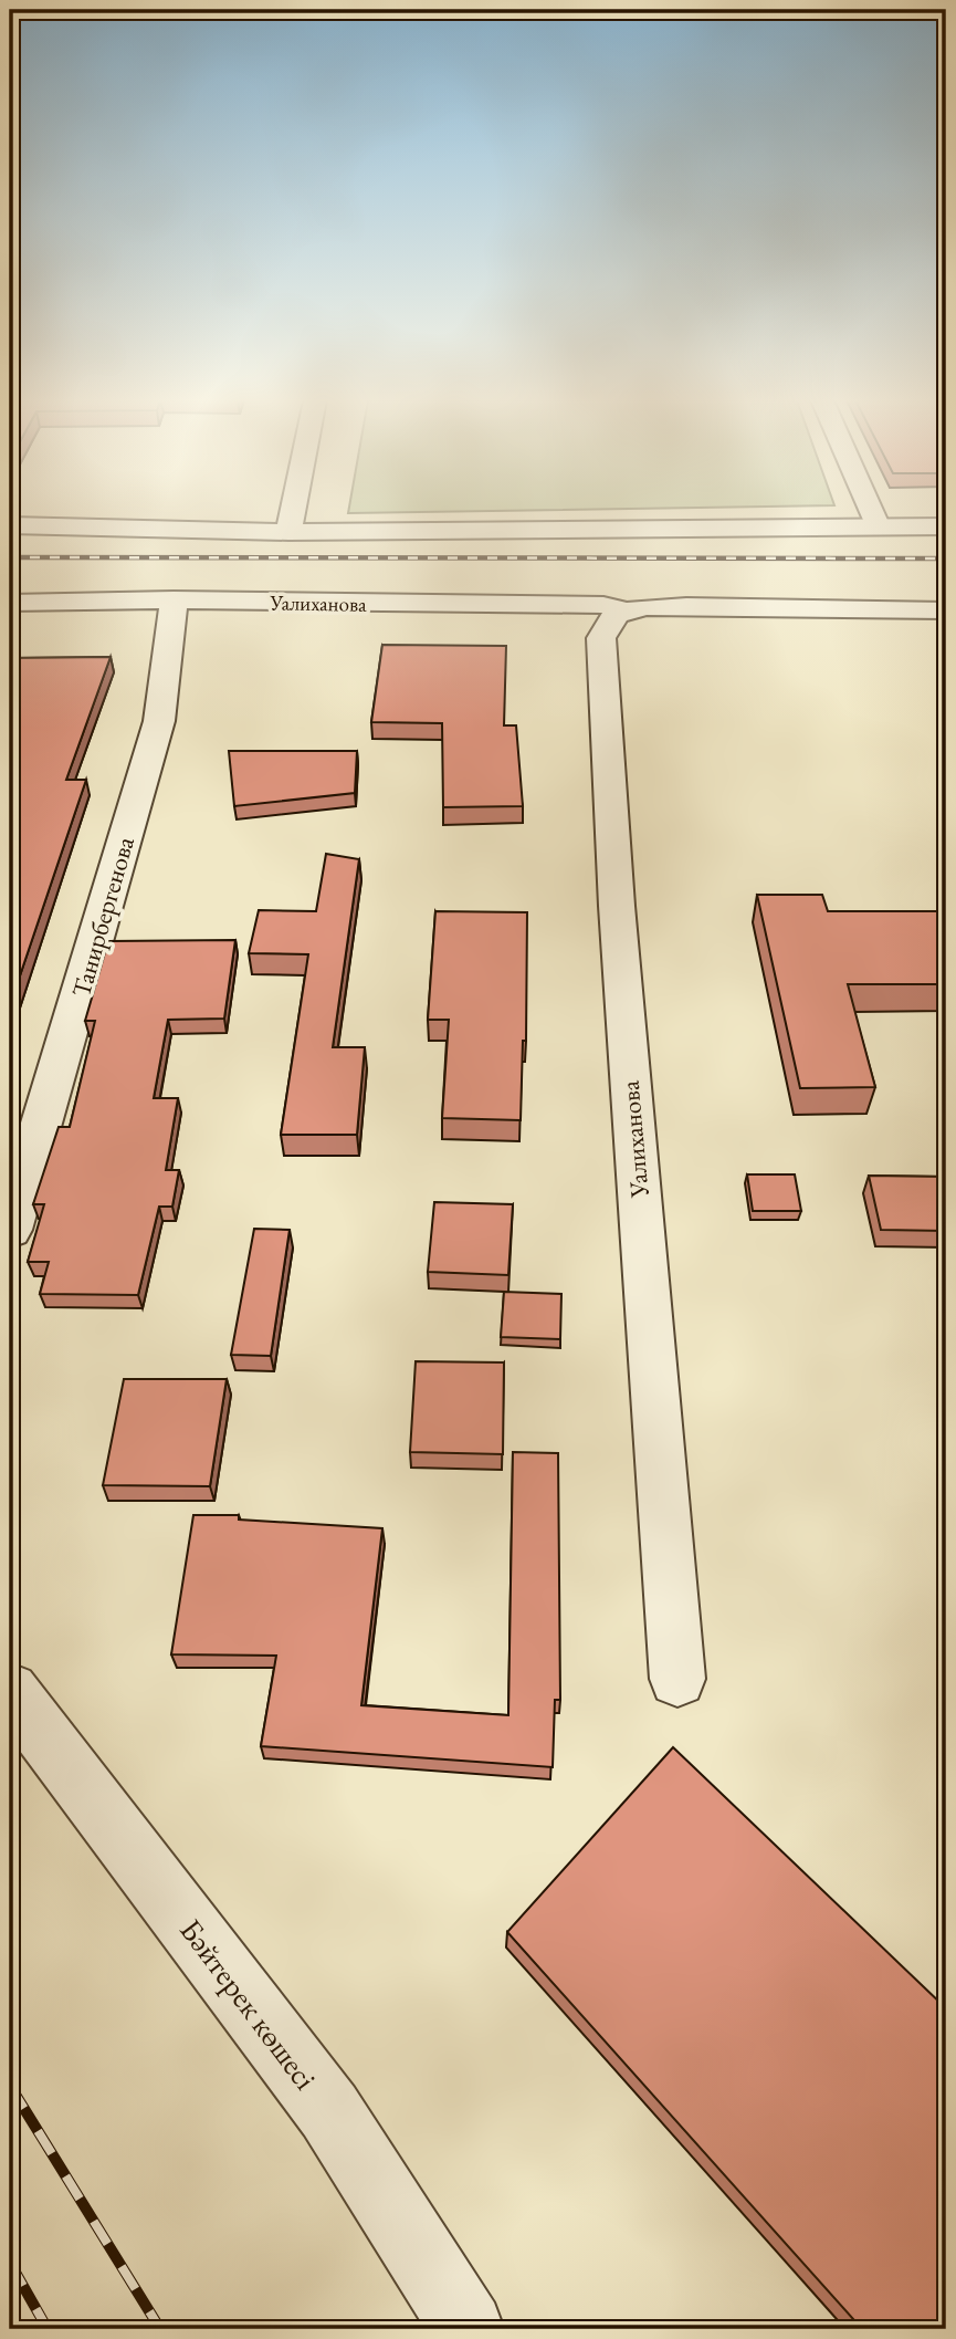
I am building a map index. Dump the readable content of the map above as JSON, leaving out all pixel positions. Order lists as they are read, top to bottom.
{
  "streets": {
    "street": ["Уалиханова", "Танирбергенова", "Бәйтерек көшесі"]
  },
  "crossings": [
    ["Уалиханова", "Танирбергенова"]
  ]
}
